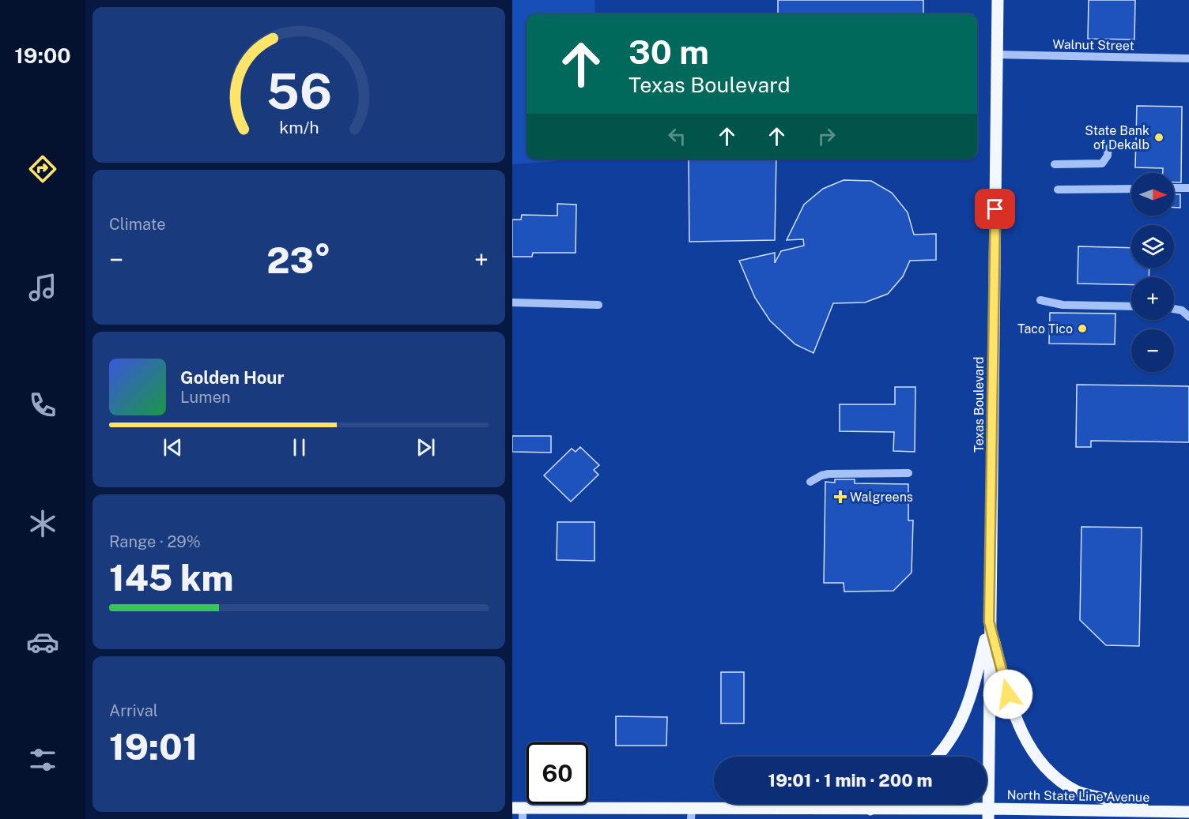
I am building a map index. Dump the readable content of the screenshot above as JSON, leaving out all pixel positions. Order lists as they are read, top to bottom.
{
  "streets": {
    "main road": ["Texas Boulevard", "North State Line Avenue"],
    "street": ["Walnut Street"]
  },
  "crossings": [
    ["Walnut Street", "Texas Boulevard"],
    ["Texas Boulevard", "North State Line Avenue"]
  ],
  "places": {
    "other": ["State Bank of Dekalb", "Taco Tico"],
    "health": ["Walgreens"]
  },
  "north": "right",
  "page": {
    "tabs": "19:00",
    "turn": ["30 m", "Texas Boulevard"],
    "tile": [
      "Climate",
      ["Range · 29%", "145 km"],
      ["Arrival", "19:01"]
    ],
    "map_buttons": ["+", "−"],
    "heat": ["−", "23°", "+"],
    "song": ["Golden Hour", "Lumen"],
    "limit": "60",
    "trip": "19:01 · 1 min · 200 m",
    "gauge": ["56", "km/h"]
  }
}
